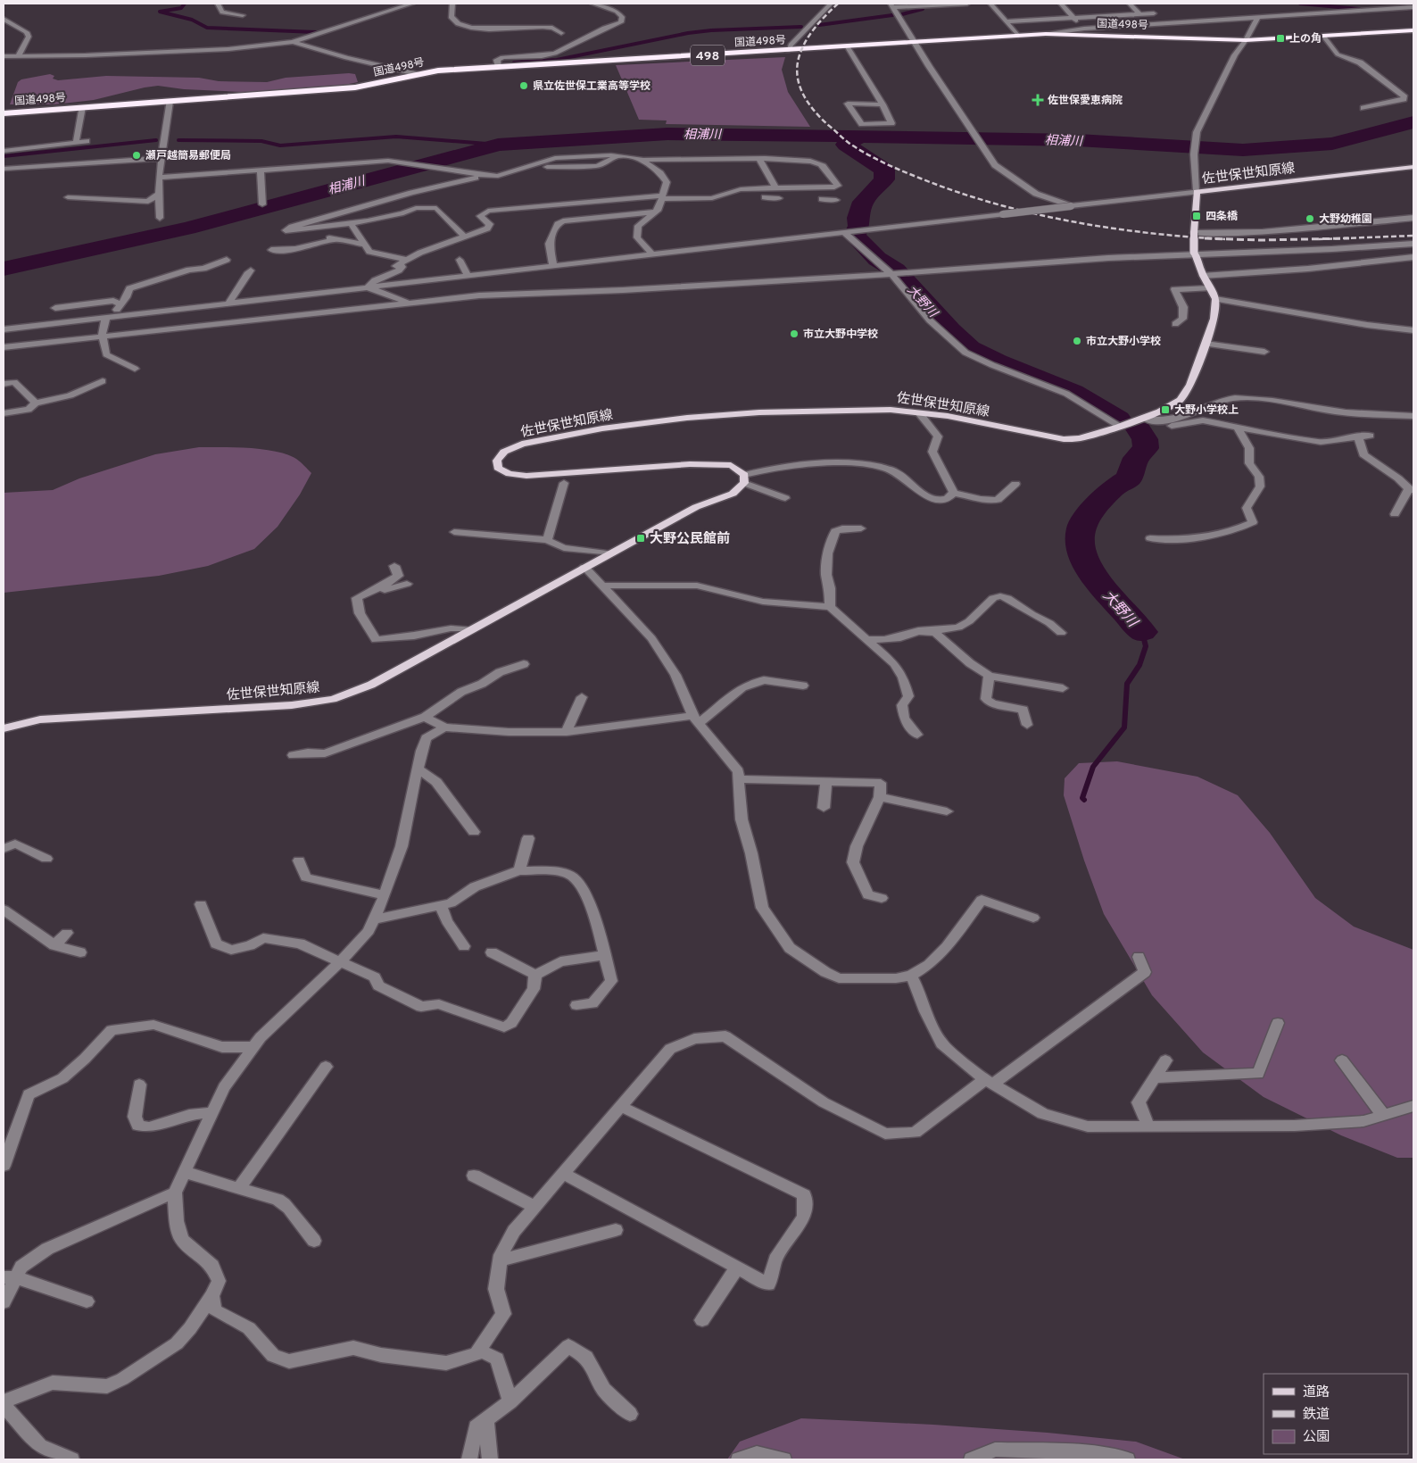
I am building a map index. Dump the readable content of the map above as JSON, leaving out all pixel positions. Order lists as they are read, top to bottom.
{
  "streets": {
    "highway": ["国道498号", "498"],
    "main road": ["佐世保世知原線"]
  },
  "water": ["相浦川", "大野川"],
  "places": {
    "transit": [
      "上の角",
      "四条橋",
      "大野小学校上",
      "大野公民館前"
    ],
    "other": [
      "県立佐世保工業高等学校",
      "瀬戸越簡易郵便局",
      "大野幼稚園",
      "市立大野中学校",
      "市立大野小学校"
    ],
    "health": ["佐世保愛恵病院"]
  },
  "legend": ["道路", "鉄道", "公園"]
}
